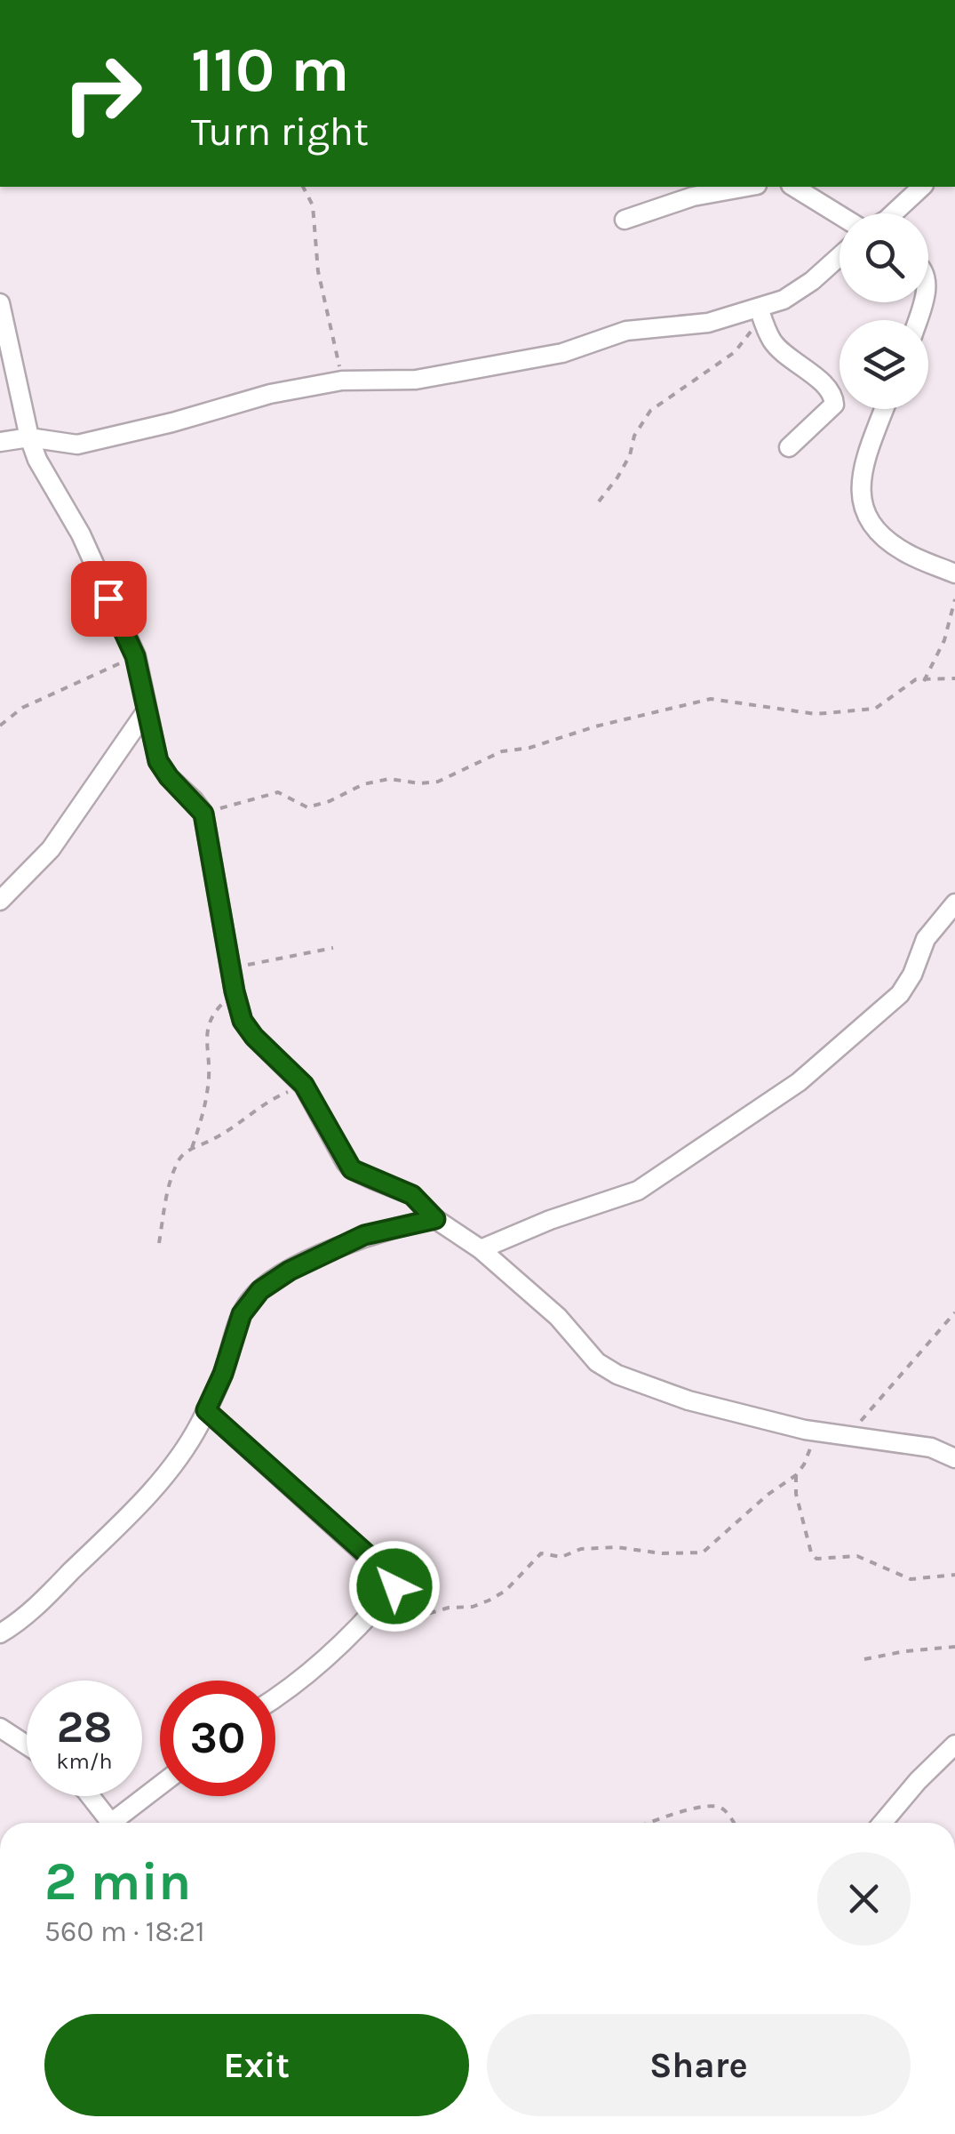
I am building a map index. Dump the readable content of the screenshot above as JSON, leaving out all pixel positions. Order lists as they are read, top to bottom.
{
  "page": {
    "turn": ["110 m", "Turn right"],
    "speed": "28 km/h",
    "limit": "30",
    "heading": ["2 min", "560 m · 18:21"],
    "buttons": ["Exit", "Share"]
  }
}
